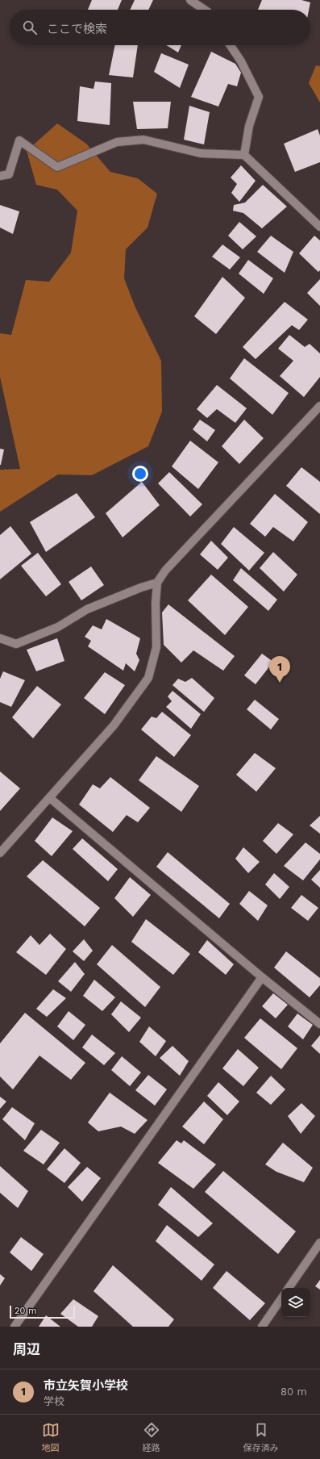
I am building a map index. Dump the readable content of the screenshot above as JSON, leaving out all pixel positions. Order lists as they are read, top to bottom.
{
  "scale_bar": "20 m",
  "page": {
    "search": "ここで検索",
    "pins": "1",
    "scale": "20 m",
    "heading": "周辺",
    "list": [
      {
        "mark": "1",
        "name": "市立矢賀小学校",
        "note": "学校",
        "value": "80 m"
      }
    ],
    "nav": ["地図", "経路", "保存済み"]
  }
}
